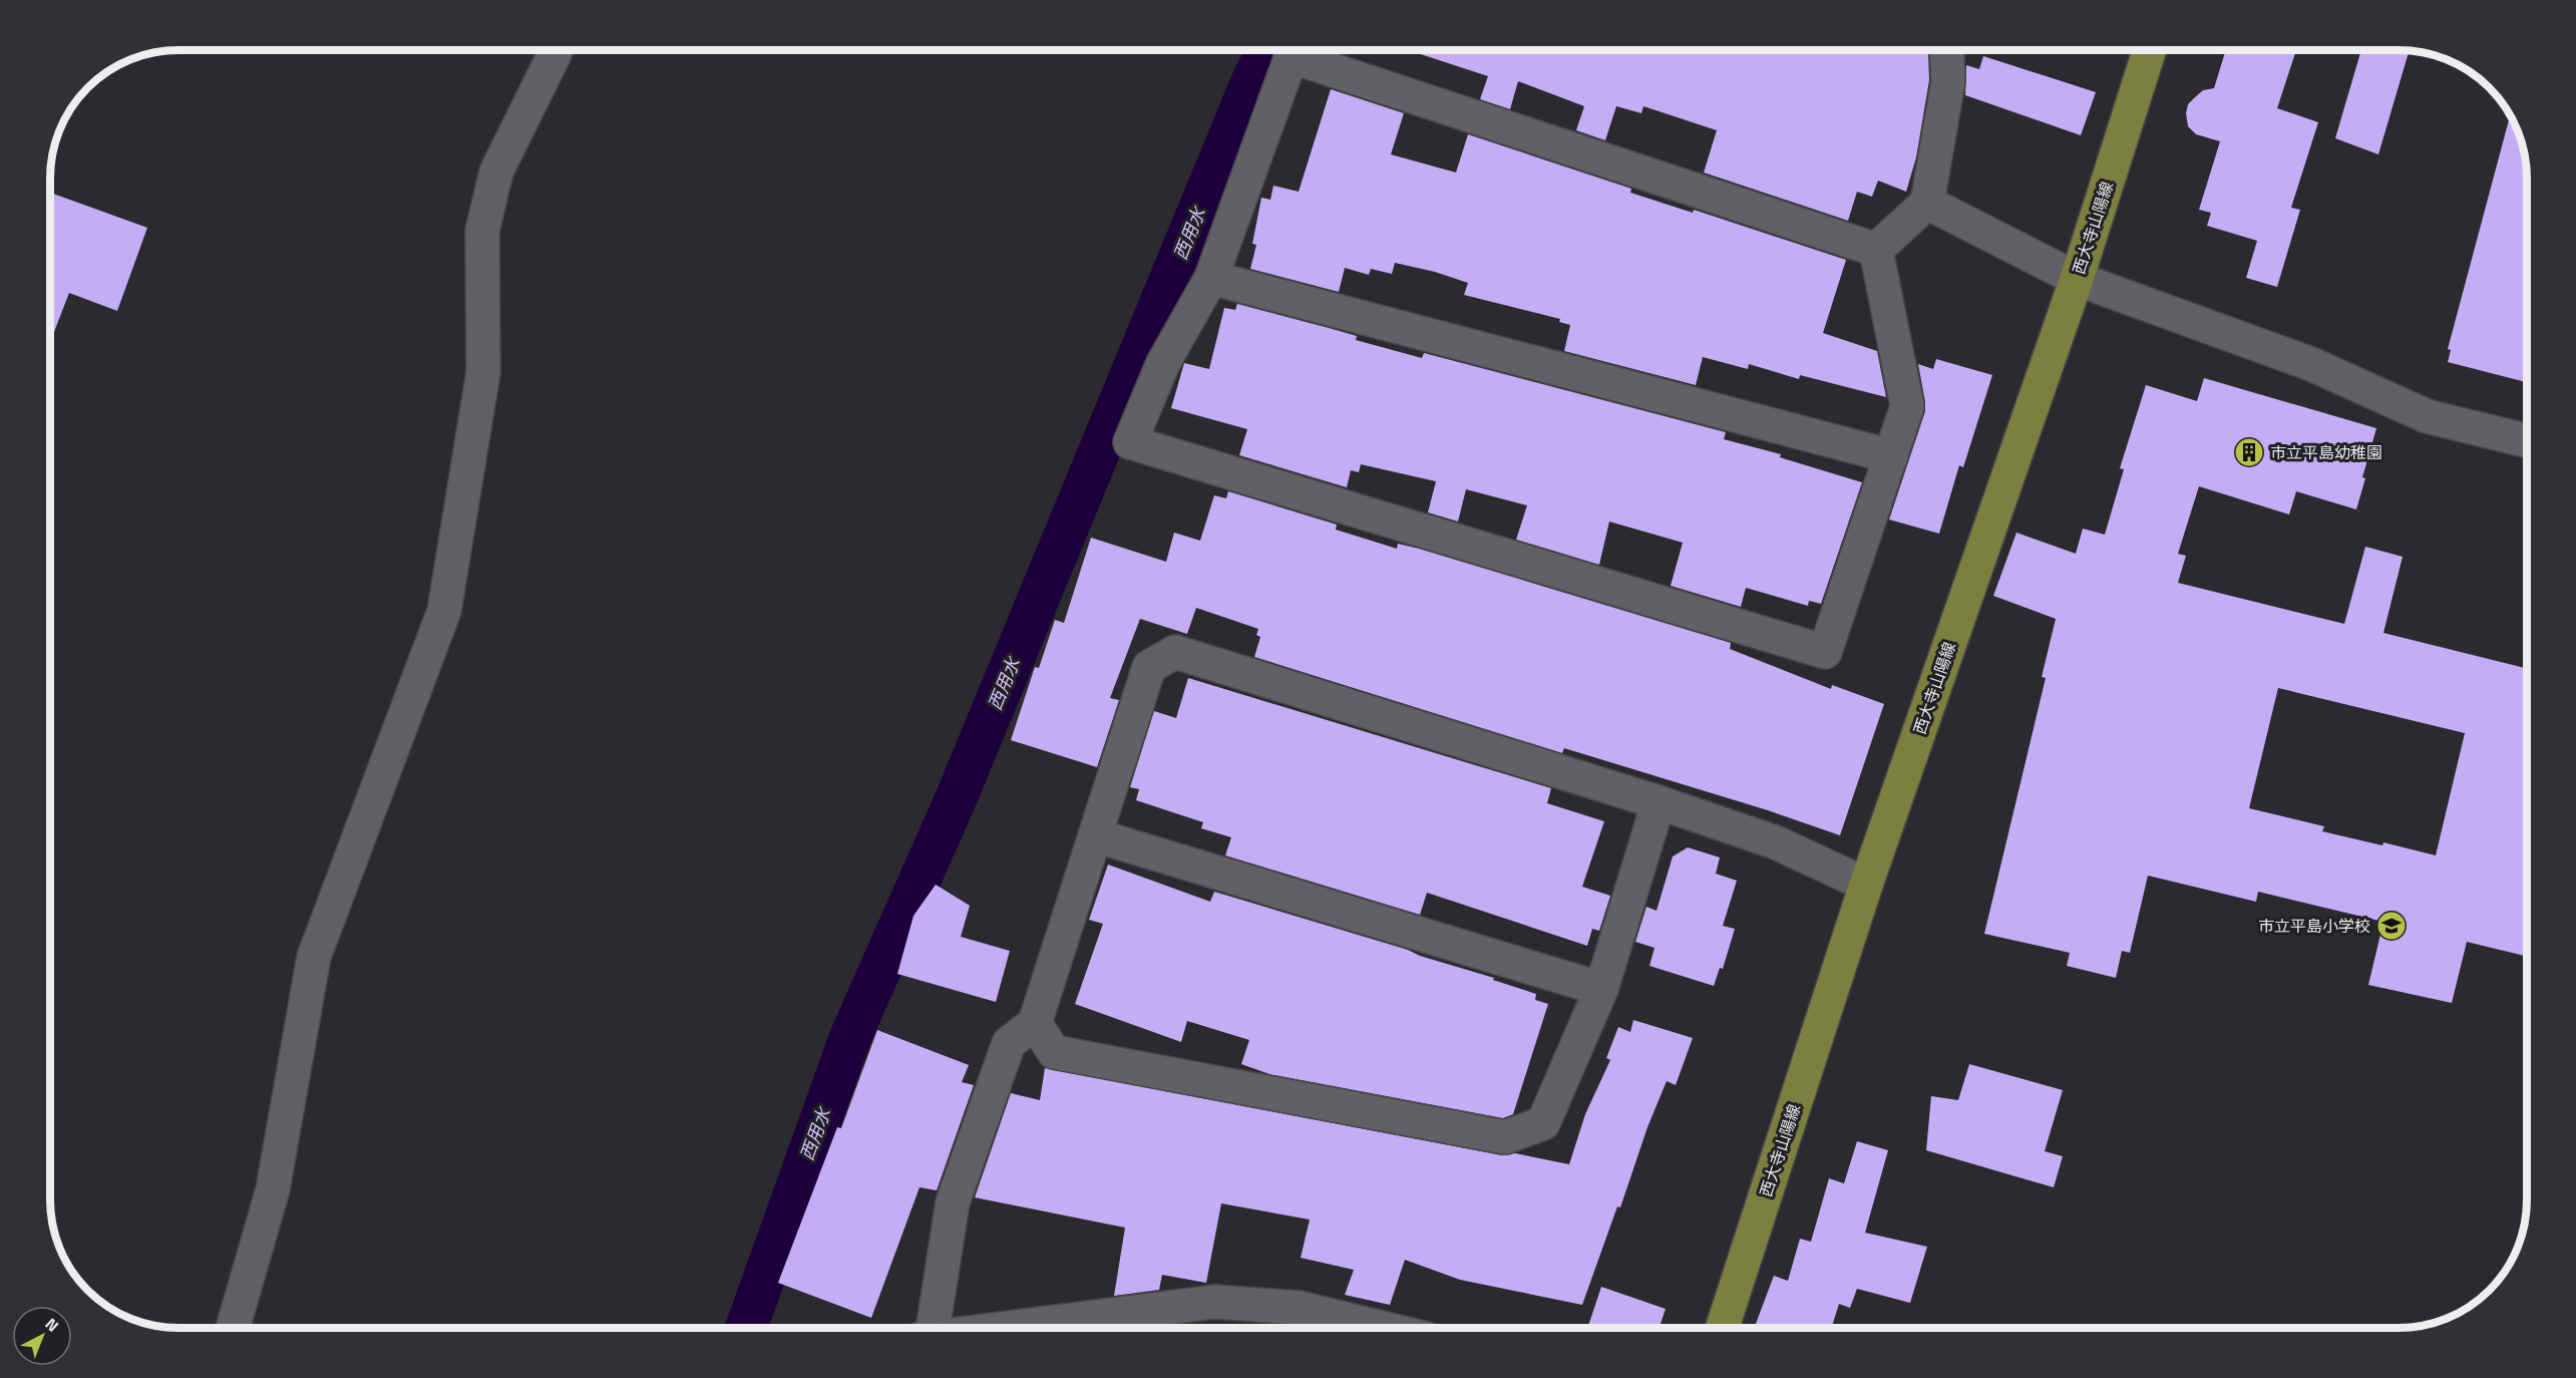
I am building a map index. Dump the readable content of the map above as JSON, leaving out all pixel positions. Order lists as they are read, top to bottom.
{
  "streets": {
    "main road": ["西大寺山陽線"]
  },
  "water": ["西用水"],
  "places": {
    "building": ["市立平島幼稚園"],
    "school or university": ["市立平島小学校"]
  },
  "north": "top right"
}
